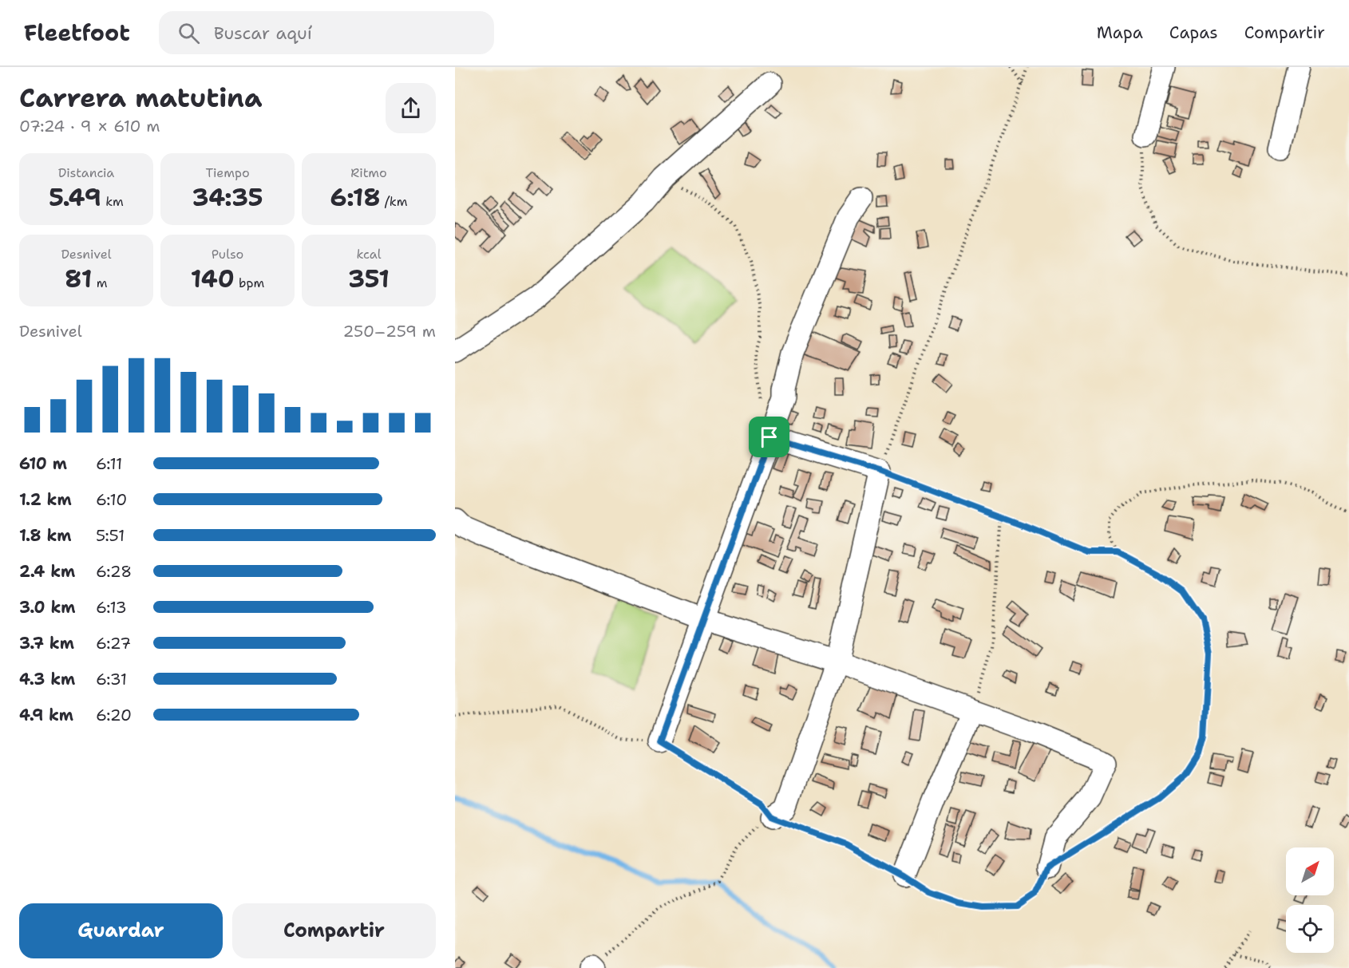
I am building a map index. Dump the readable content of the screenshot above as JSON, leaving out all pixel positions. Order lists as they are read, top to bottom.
{
  "north": "top right",
  "page": {
    "header": "Fleetfoot",
    "search": "Buscar aquí",
    "nav": ["Mapa", "Capas", "Compartir"],
    "heading": ["Carrera matutina", "07:24 · 9 × 610 m"],
    "stats": [
      ["Distancia", "5.49 km"],
      ["Tiempo", "34:35"],
      ["Ritmo", "6:18 /km"],
      ["Desnivel", "81 m"],
      ["Pulso", "140 bpm"],
      ["kcal", "351"]
    ],
    "chart": ["Desnivel", "250–259 m"],
    "list": [
      {
        "name": "610 m",
        "note": "6:11"
      },
      {
        "name": "1.2 km",
        "note": "6:10"
      },
      {
        "name": "1.8 km",
        "note": "5:51"
      },
      {
        "name": "2.4 km",
        "note": "6:28"
      },
      {
        "name": "3.0 km",
        "note": "6:13"
      },
      {
        "name": "3.7 km",
        "note": "6:27"
      },
      {
        "name": "4.3 km",
        "note": "6:31"
      },
      {
        "name": "4.9 km",
        "note": "6:20"
      }
    ],
    "buttons": ["Guardar", "Compartir"]
  }
}
